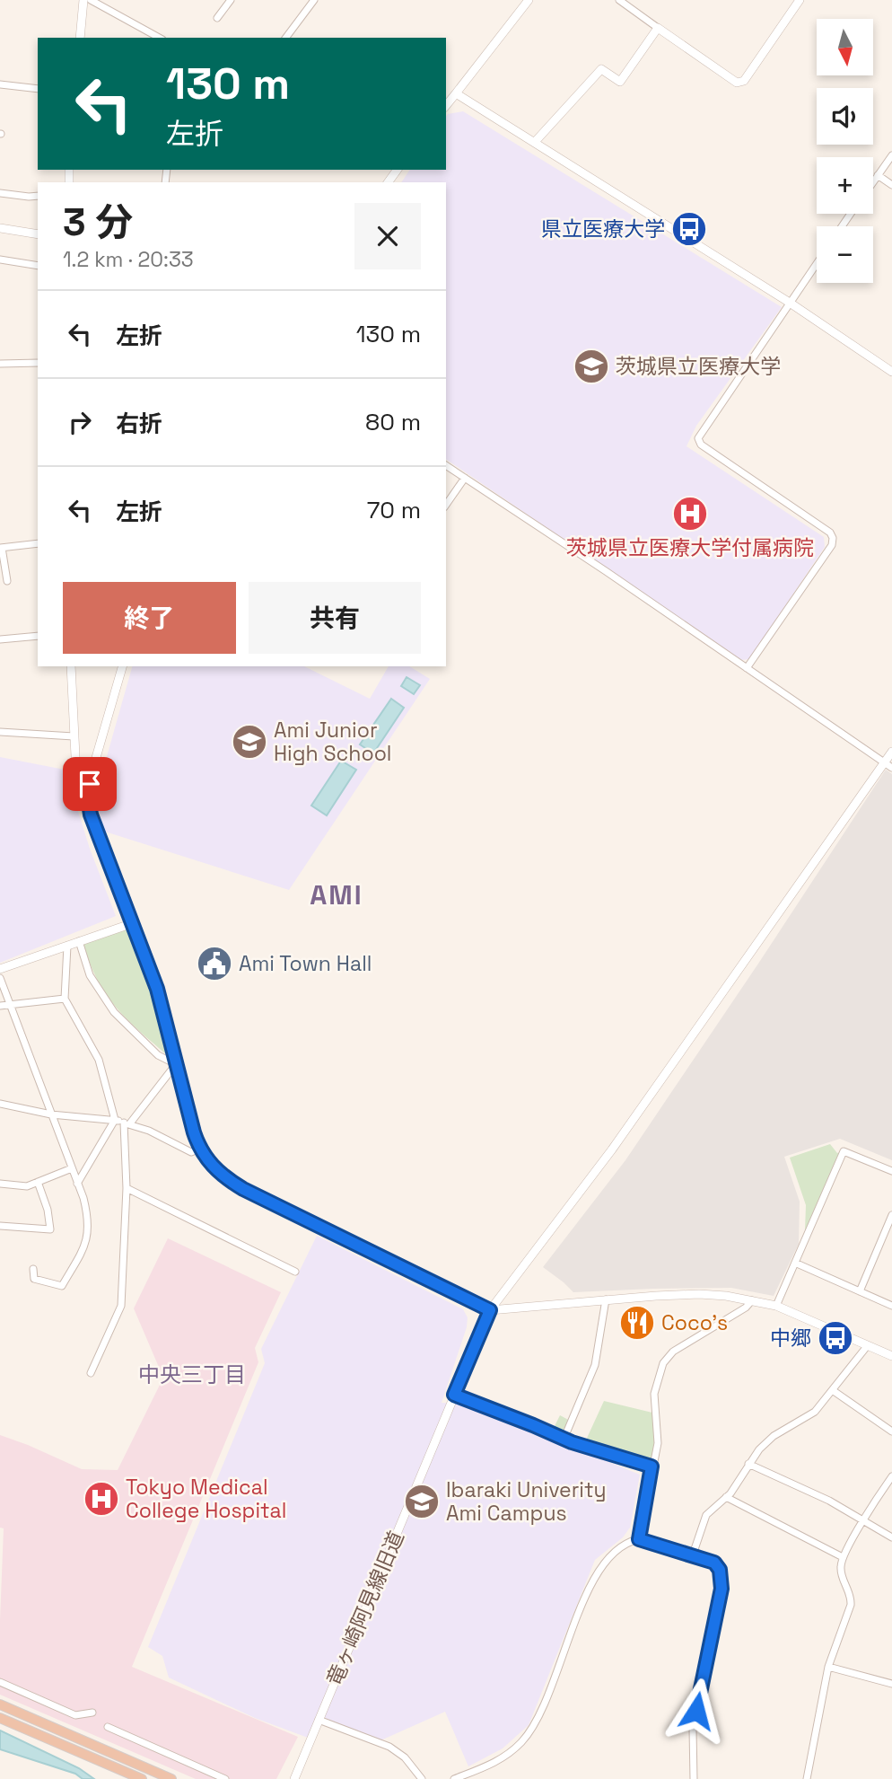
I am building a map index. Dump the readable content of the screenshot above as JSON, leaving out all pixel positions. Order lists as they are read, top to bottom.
{
  "streets": {
    "street": ["竜ヶ崎阿見線旧道"]
  },
  "districts": ["AMI", "中央三丁目"],
  "places": {
    "bus stop": ["県立医療大学", "中郷"],
    "school or university": ["茨城県立医療大学", "Ami Junior High School", "Ibaraki Univerity Ami Campus"],
    "hospital": ["茨城県立医療大学付属病院", "Tokyo Medical College Hospital"],
    "public building": ["Ami Town Hall"],
    "restaurant": ["Coco's"]
  },
  "north": "bottom",
  "page": {
    "map_buttons": ["+", "−"],
    "turn": ["130 m", "左折"],
    "heading": ["3 分", "1.2 km · 20:33"],
    "list": [
      {
        "name": "左折",
        "value": "130 m"
      },
      {
        "name": "右折",
        "value": "80 m"
      },
      {
        "name": "左折",
        "value": "70 m"
      }
    ],
    "buttons": ["終了", "共有"]
  }
}
